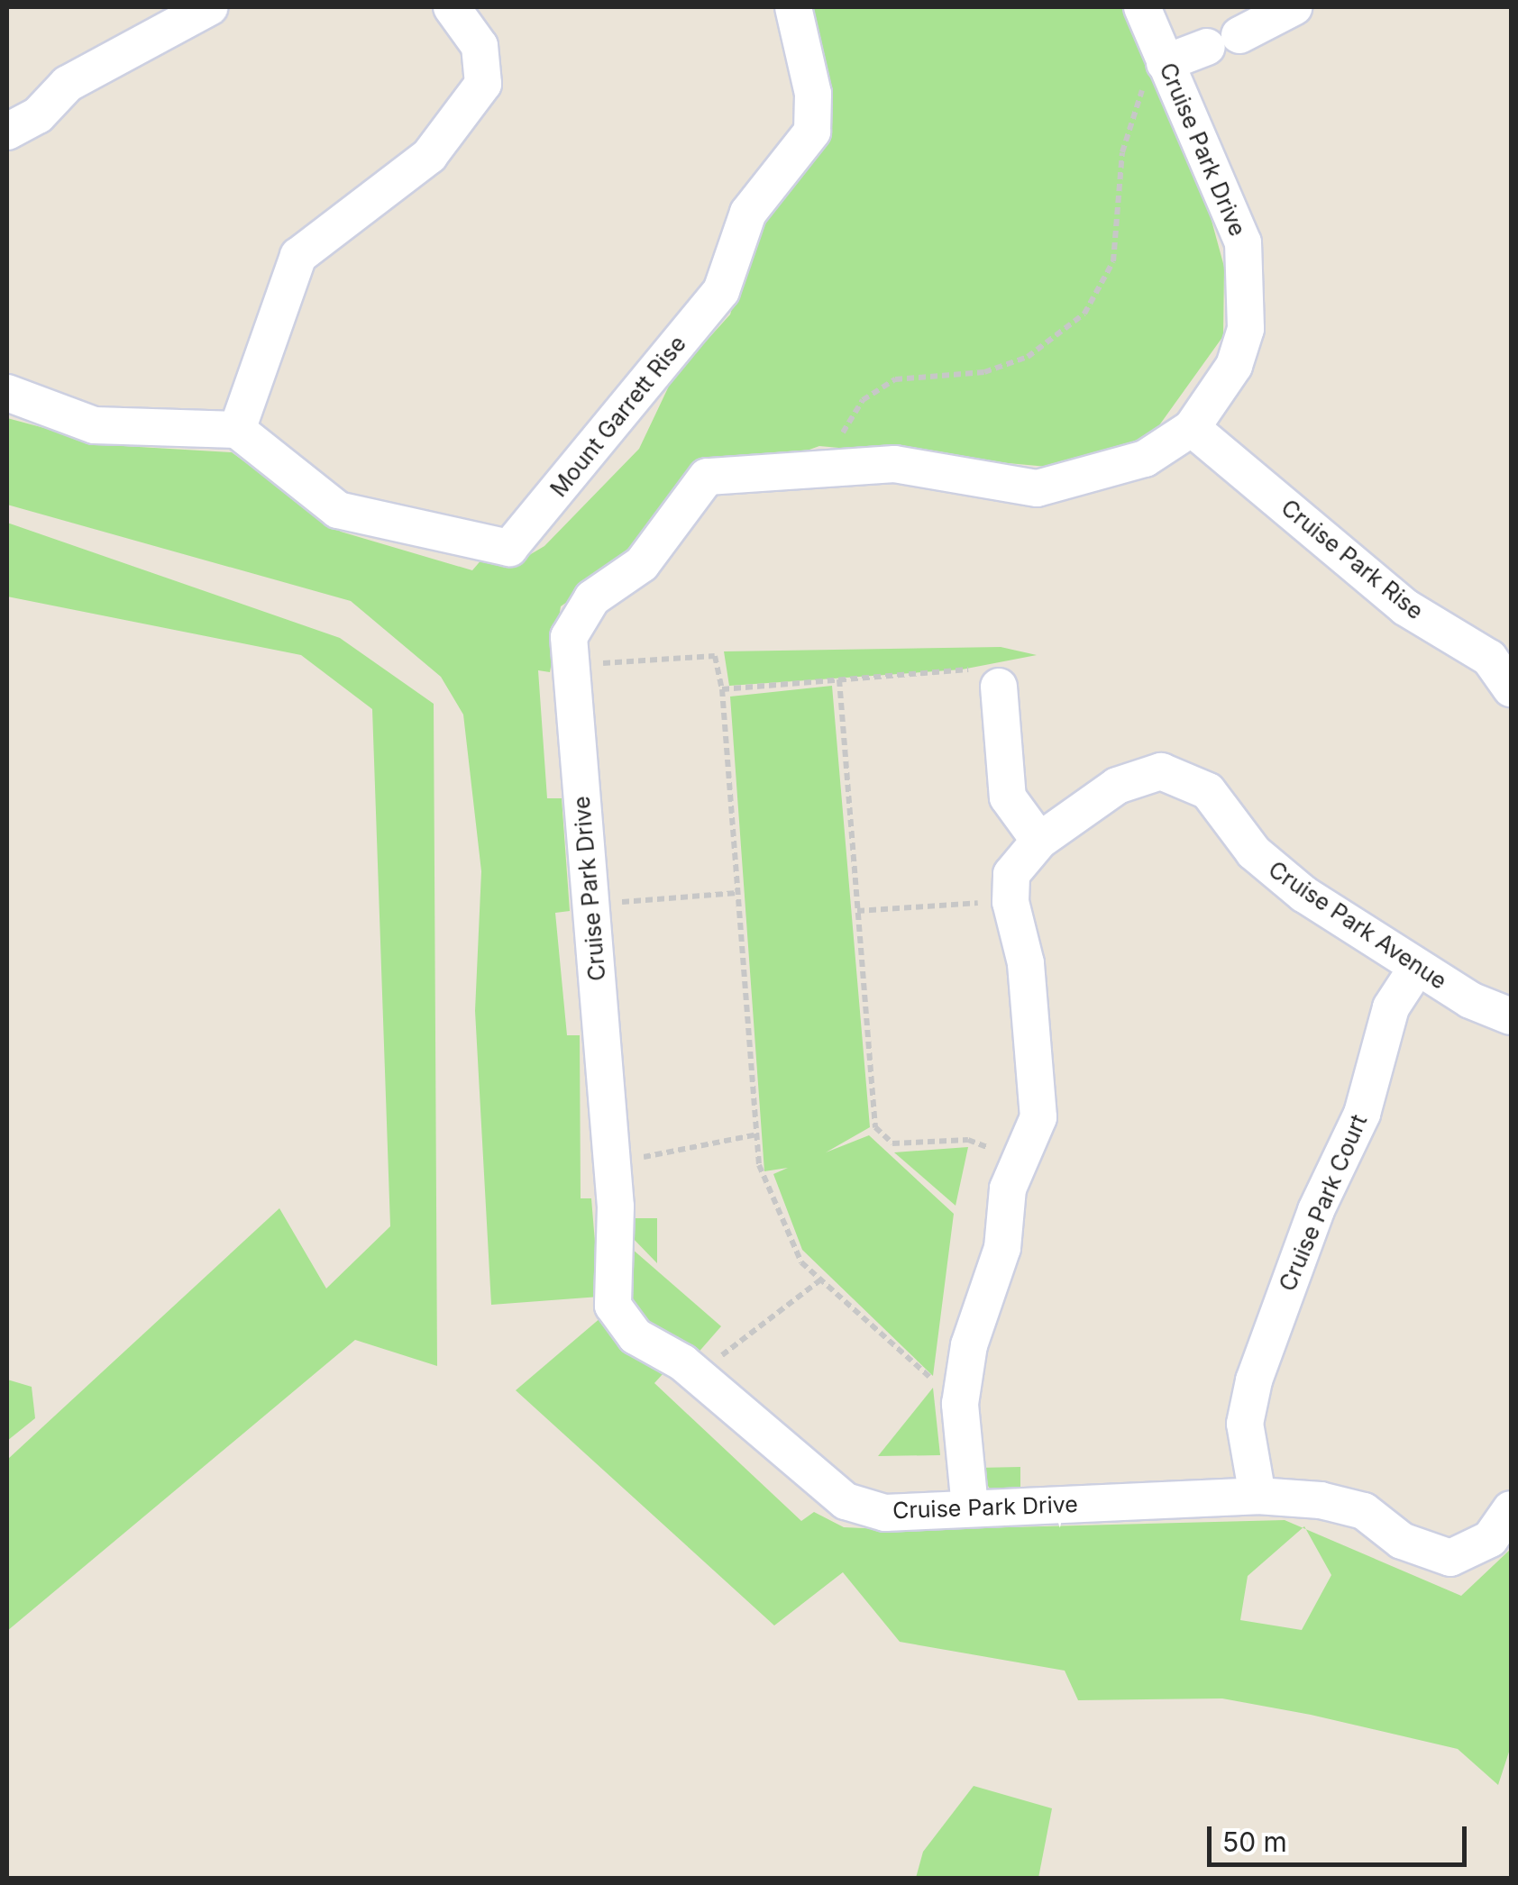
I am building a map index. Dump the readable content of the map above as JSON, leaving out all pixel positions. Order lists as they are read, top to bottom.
{
  "streets": {
    "street": [
      "Cruise Park Drive",
      "Mount Garrett Rise",
      "Cruise Park Rise",
      "Cruise Park Avenue",
      "Cruise Park Court"
    ]
  },
  "crossings": [
    ["Cruise Park Drive", "Cruise Park Rise"],
    ["Cruise Park Drive", "Cruise Park Avenue"],
    ["Cruise Park Drive", "Cruise Park Court"],
    ["Cruise Park Avenue", "Cruise Park Court"]
  ],
  "scale_bar": "50 m"
}
